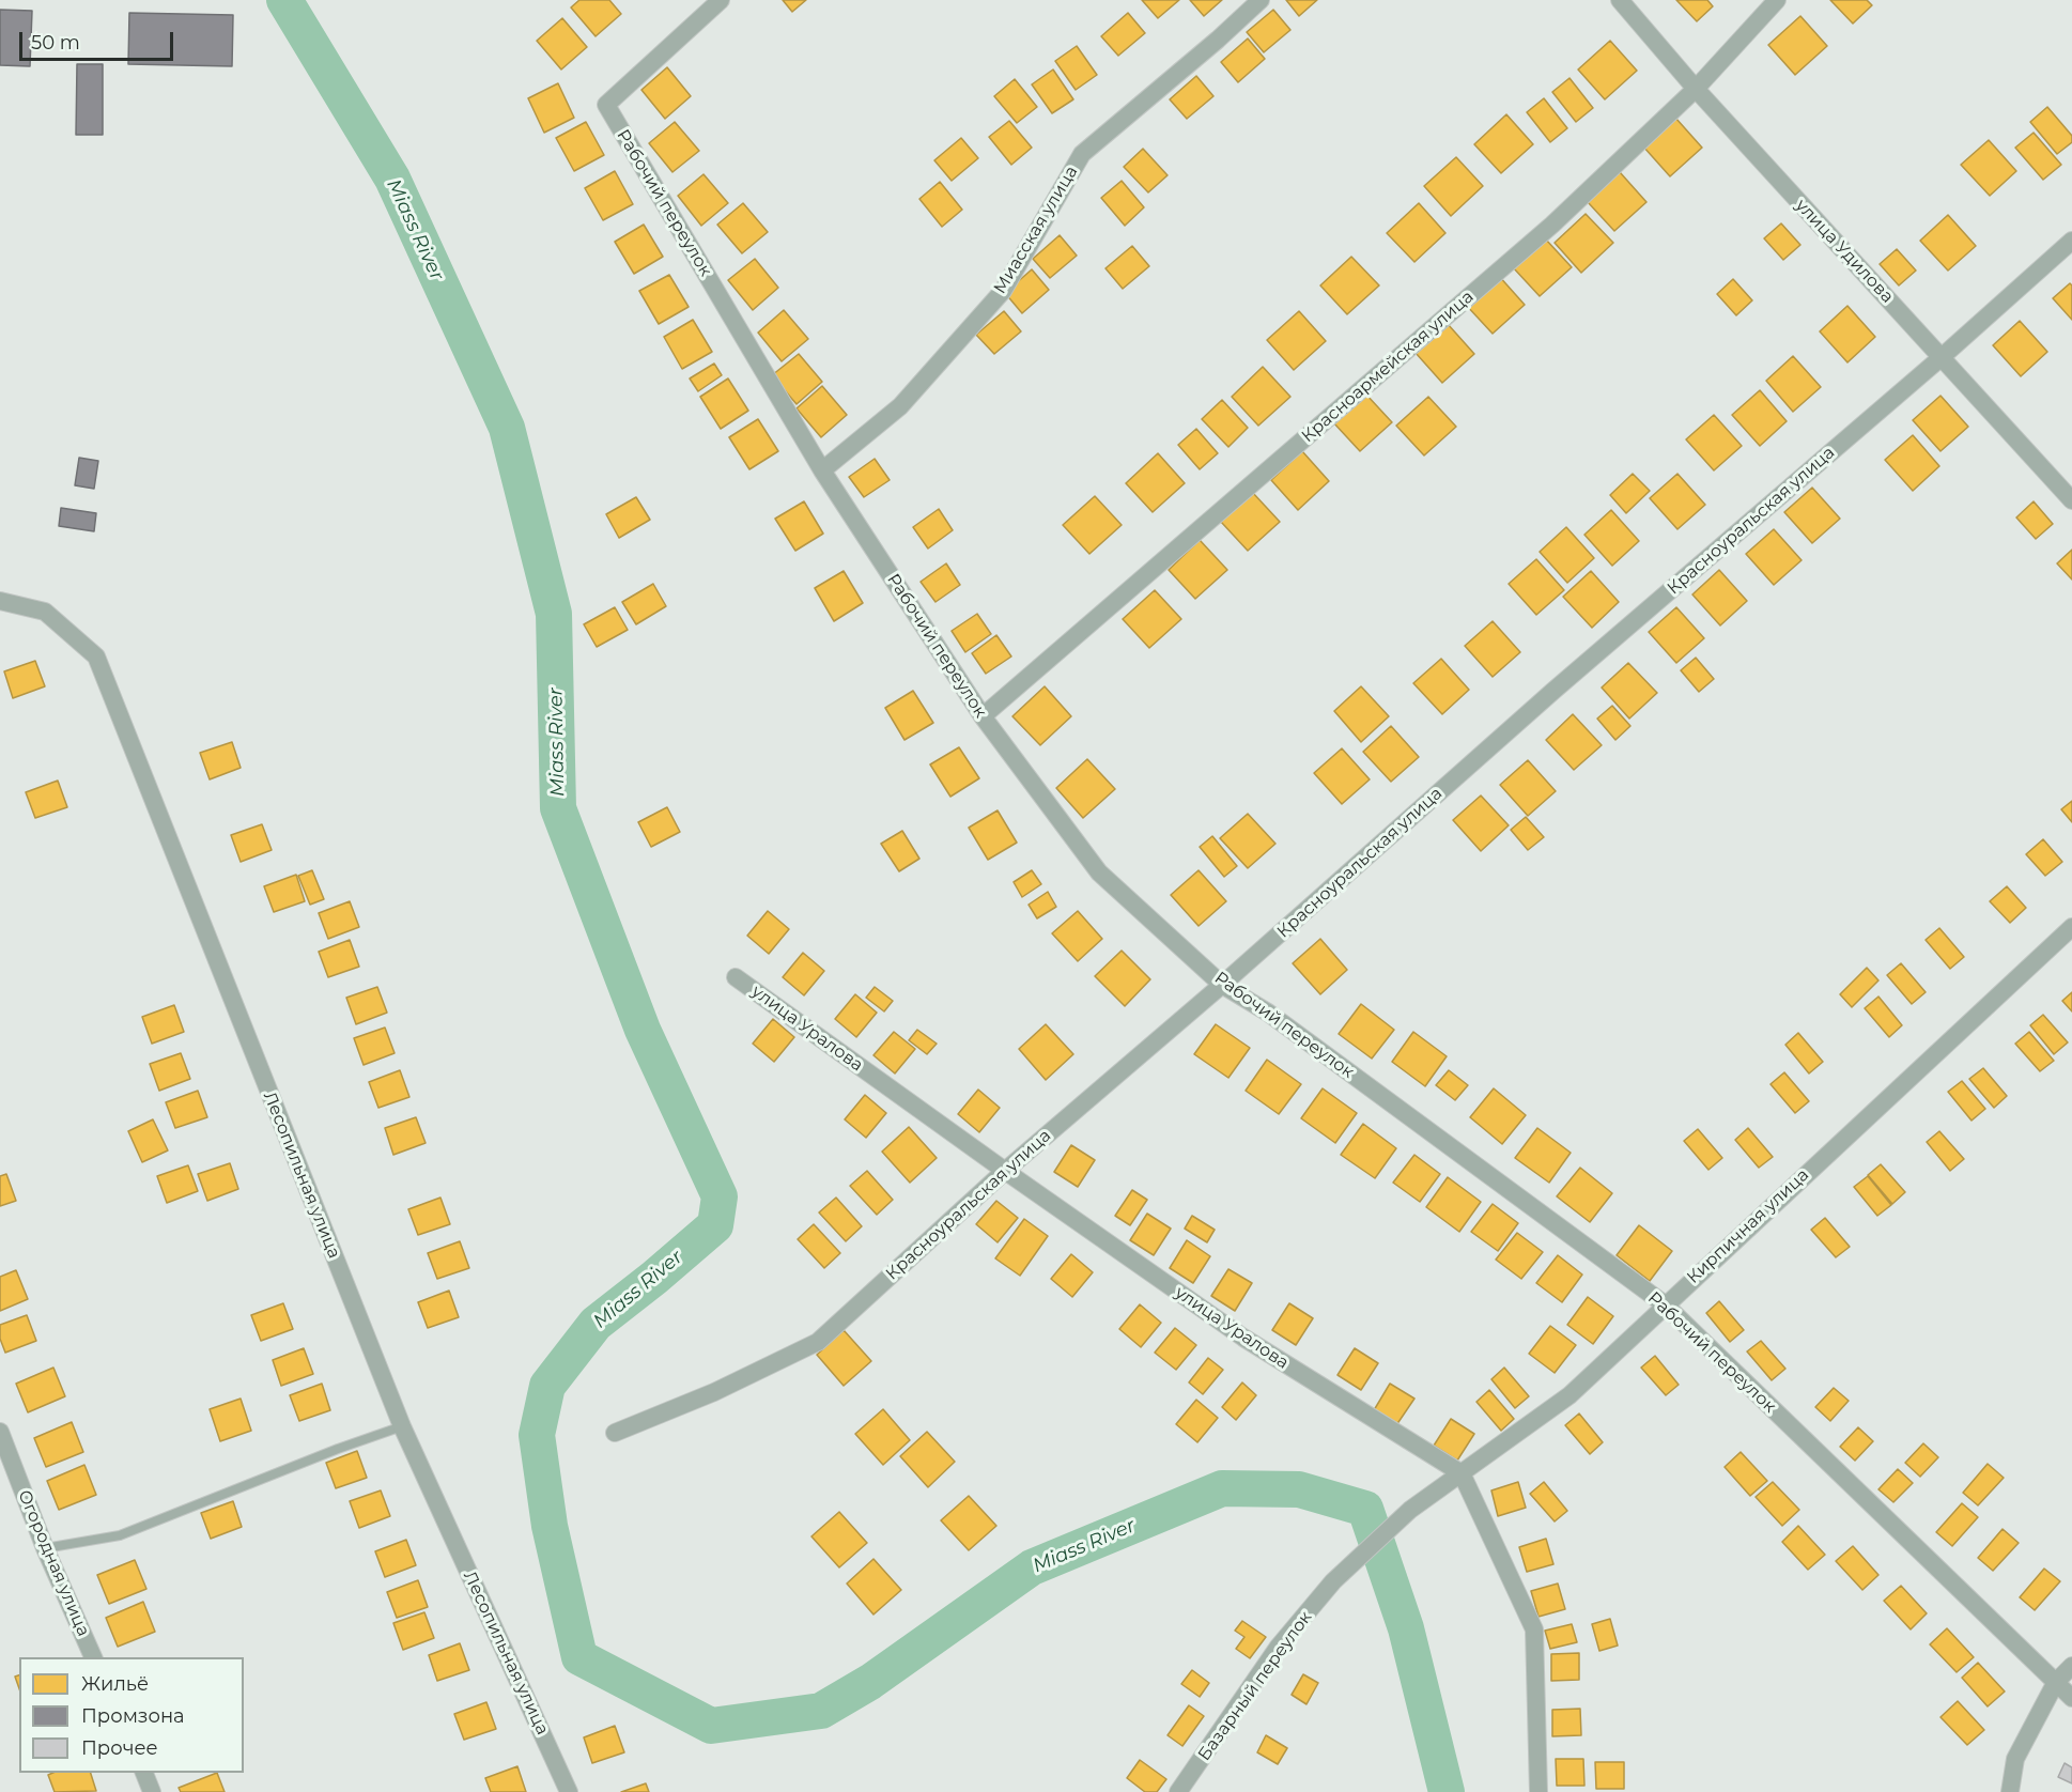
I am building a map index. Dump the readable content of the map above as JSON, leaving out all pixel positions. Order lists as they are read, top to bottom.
{
  "streets": {
    "street": [
      "Рабочий переулок",
      "Миасская улица",
      "улица Удилова",
      "Красноармейская улица",
      "Красноуральская улица",
      "улица Уралова",
      "Лесопильная улица",
      "Кирпичная улица",
      "Огородная улица",
      "Базарный переулок"
    ]
  },
  "crossings": [
    ["Рабочий переулок", "Миасская улица"],
    ["Рабочий переулок", "Красноармейская улица"],
    ["Рабочий переулок", "Красноуральская улица"],
    ["Рабочий переулок", "Кирпичная улица"],
    ["улица Удилова", "Красноармейская улица"],
    ["улица Удилова", "Красноуральская улица"],
    ["Красноуральская улица", "улица Уралова"],
    ["улица Уралова", "Кирпичная улица"],
    ["Кирпичная улица", "Базарный переулок"]
  ],
  "water": ["Miass River"],
  "legend": ["Жильё", "Промзона", "Прочее"],
  "scale_bar": "50 m"
}
